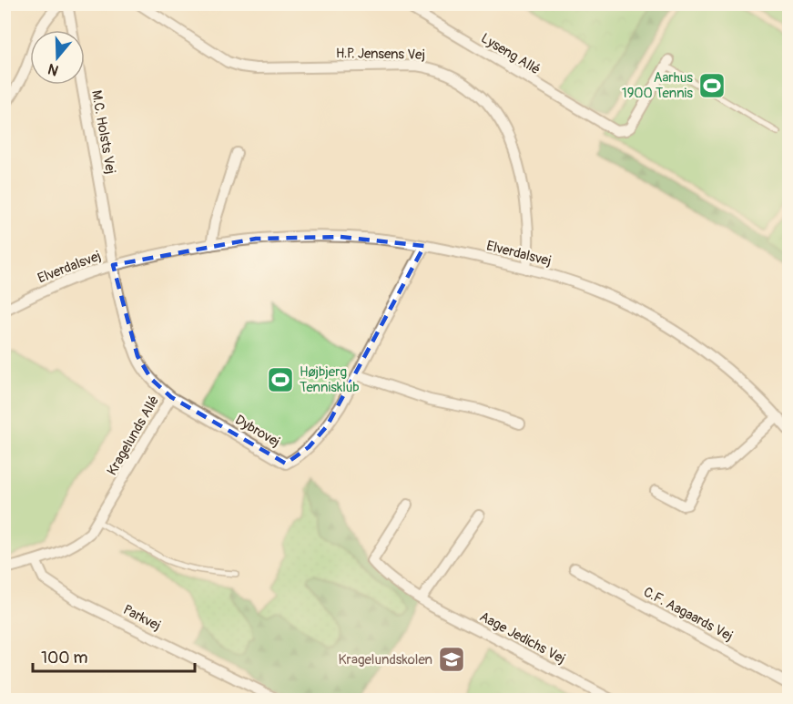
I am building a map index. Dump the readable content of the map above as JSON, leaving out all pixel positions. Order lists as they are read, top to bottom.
{
  "streets": {
    "street": [
      "H.P. Jensens Vej",
      "Lyseng Allé",
      "M.C. Holsts Vej",
      "Elverdalsvej",
      "Dybrovej",
      "Kragelunds Allé",
      "C.F. Aagaards Vej",
      "Parkvej",
      "Aage Jedichs Vej"
    ]
  },
  "crossings": [
    ["H.P. Jensens Vej", "Elverdalsvej"],
    ["M.C. Holsts Vej", "Elverdalsvej"],
    ["M.C. Holsts Vej", "Kragelunds Allé"],
    ["Elverdalsvej", "Dybrovej"],
    ["Elverdalsvej", "Kragelunds Allé"],
    ["Dybrovej", "Kragelunds Allé"],
    ["Kragelunds Allé", "Parkvej"]
  ],
  "places": {
    "sports": ["Aarhus 1900 Tennis", "Højbjerg Tennisklub"],
    "school or university": ["Kragelundskolen"]
  },
  "scale_bar": "100 m",
  "north": "bottom"
}
